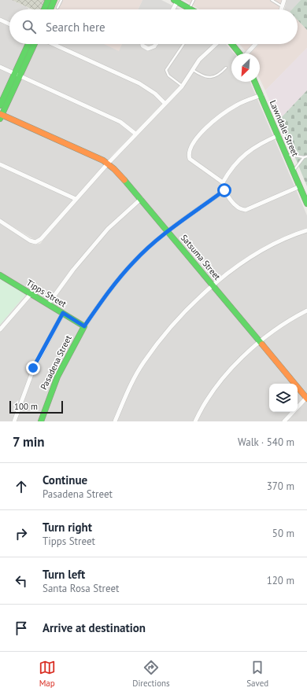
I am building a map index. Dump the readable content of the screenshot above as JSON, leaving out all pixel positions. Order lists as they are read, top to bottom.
{
  "streets": {
    "street": [
      "Lawndale Street",
      "Satsuma Street",
      "Tipps Street",
      "Pasadena Street"
    ]
  },
  "crossings": [
    ["Satsuma Street", "Pasadena Street"],
    ["Tipps Street", "Pasadena Street"]
  ],
  "scale_bar": "100 m",
  "north": "bottom left",
  "page": {
    "search": "Search here",
    "scale": "100 m",
    "heading": ["7 min", "Walk · 540 m"],
    "list": [
      ["Continue", "Pasadena Street", "370 m"],
      ["Turn right", "Tipps Street", "50 m"],
      ["Turn left", "Santa Rosa Street", "120 m"],
      "Arrive at destination"
    ],
    "nav": ["Map", "Directions", "Saved"]
  }
}
